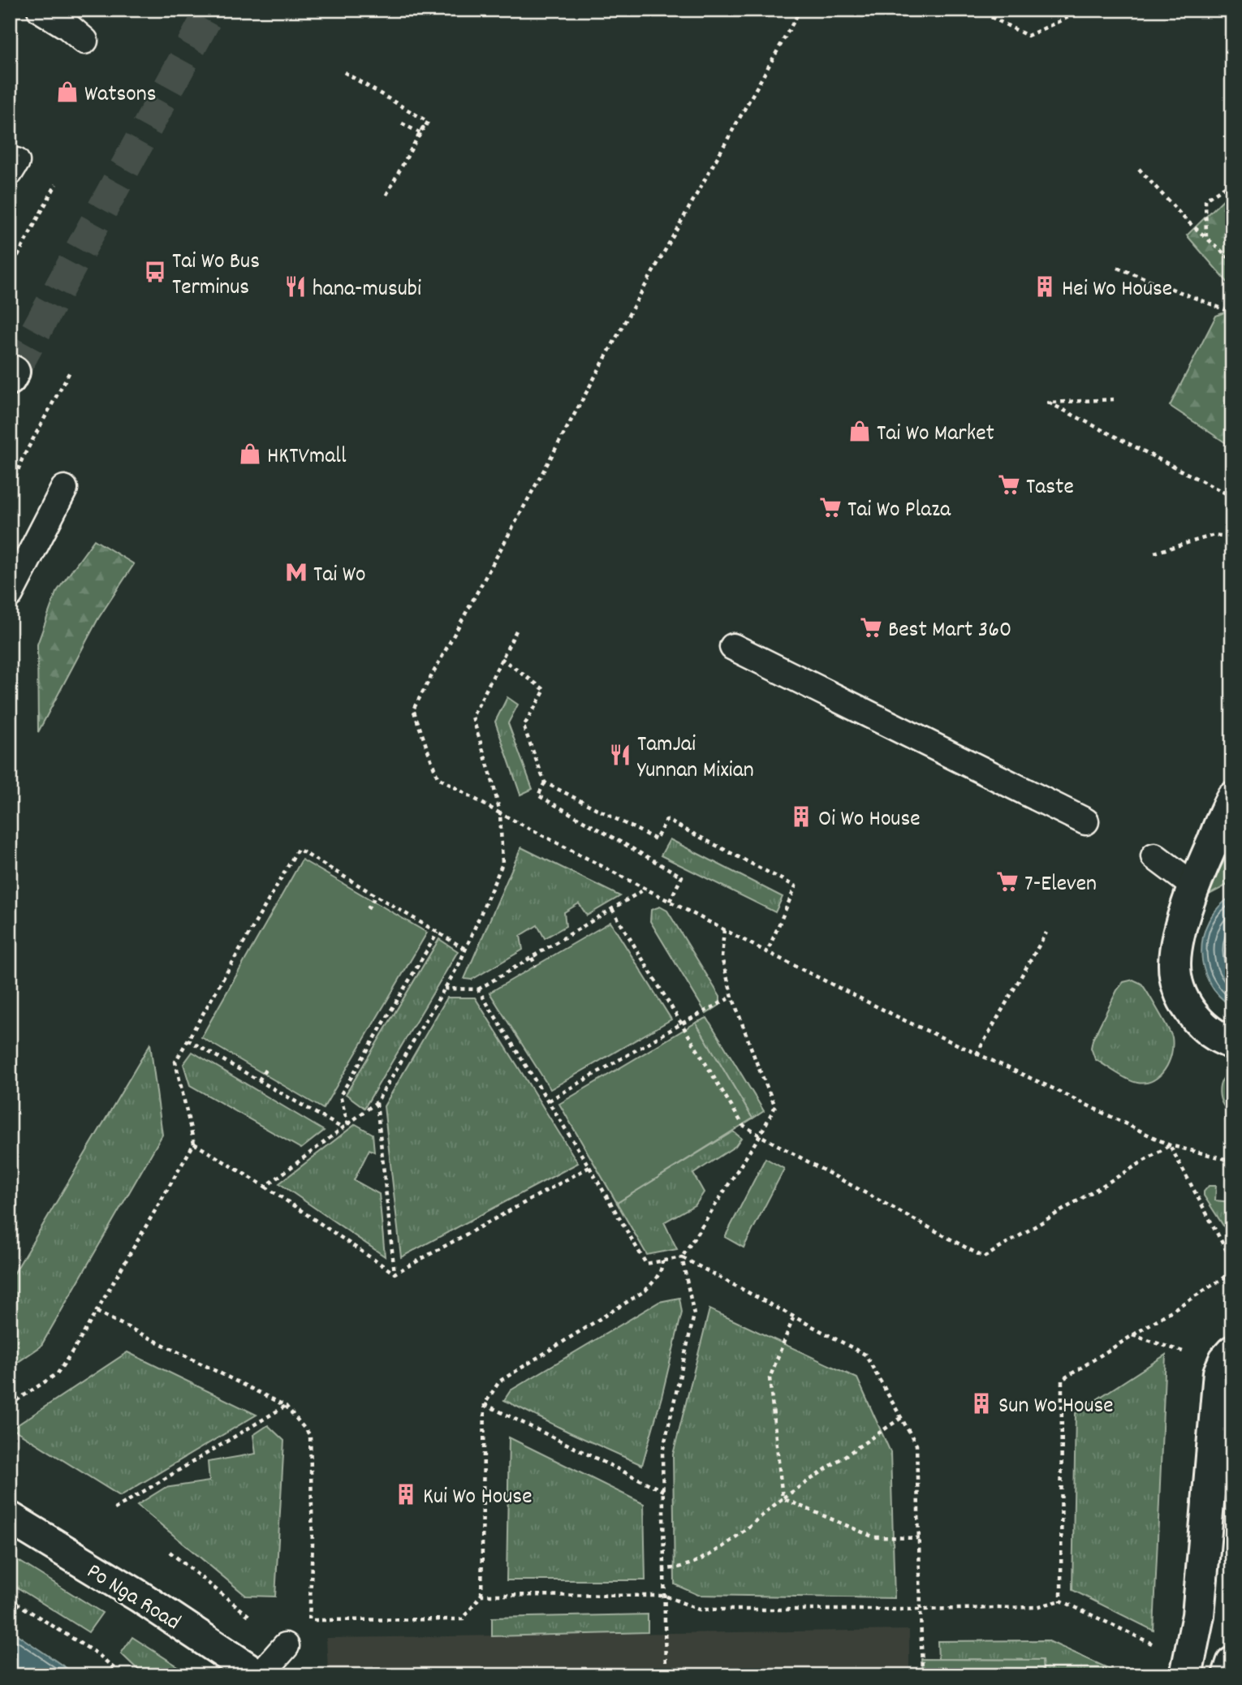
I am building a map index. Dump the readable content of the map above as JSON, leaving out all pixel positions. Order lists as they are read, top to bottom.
{
  "streets": {
    "street": ["Po Nga Road"]
  },
  "places": {
    "shop": ["Watsons", "Tai Wo Market", "HKTVmall"],
    "bus stop": ["Tai Wo Bus Terminus"],
    "restaurant": ["hana-musubi", "TamJai Yunnan Mixian"],
    "building": [
      "Hei Wo House",
      "Oi Wo House",
      "Sun Wo House",
      "Kui Wo House"
    ],
    "supermarket": [
      "Taste",
      "Tai Wo Plaza",
      "Best Mart 360",
      "7-Eleven"
    ],
    "metro station": ["Tai Wo"]
  }
}
